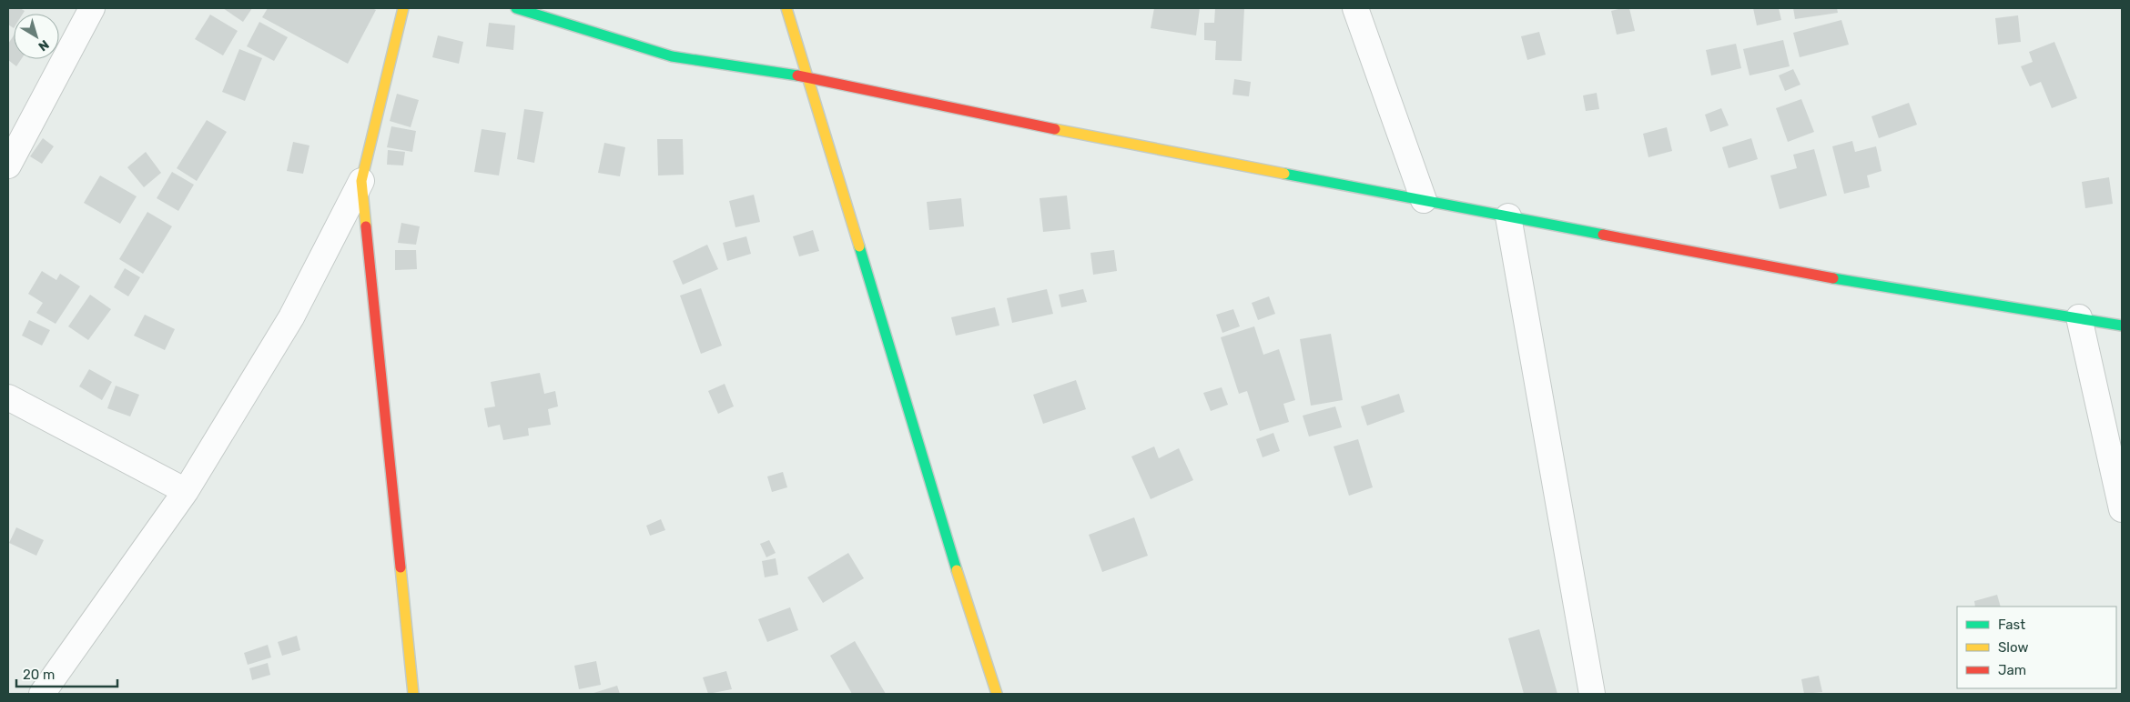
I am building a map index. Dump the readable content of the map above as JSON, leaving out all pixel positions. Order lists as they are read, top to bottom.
{
  "legend": ["Fast", "Slow", "Jam"],
  "scale_bar": "20 m",
  "north": "bottom right"
}
